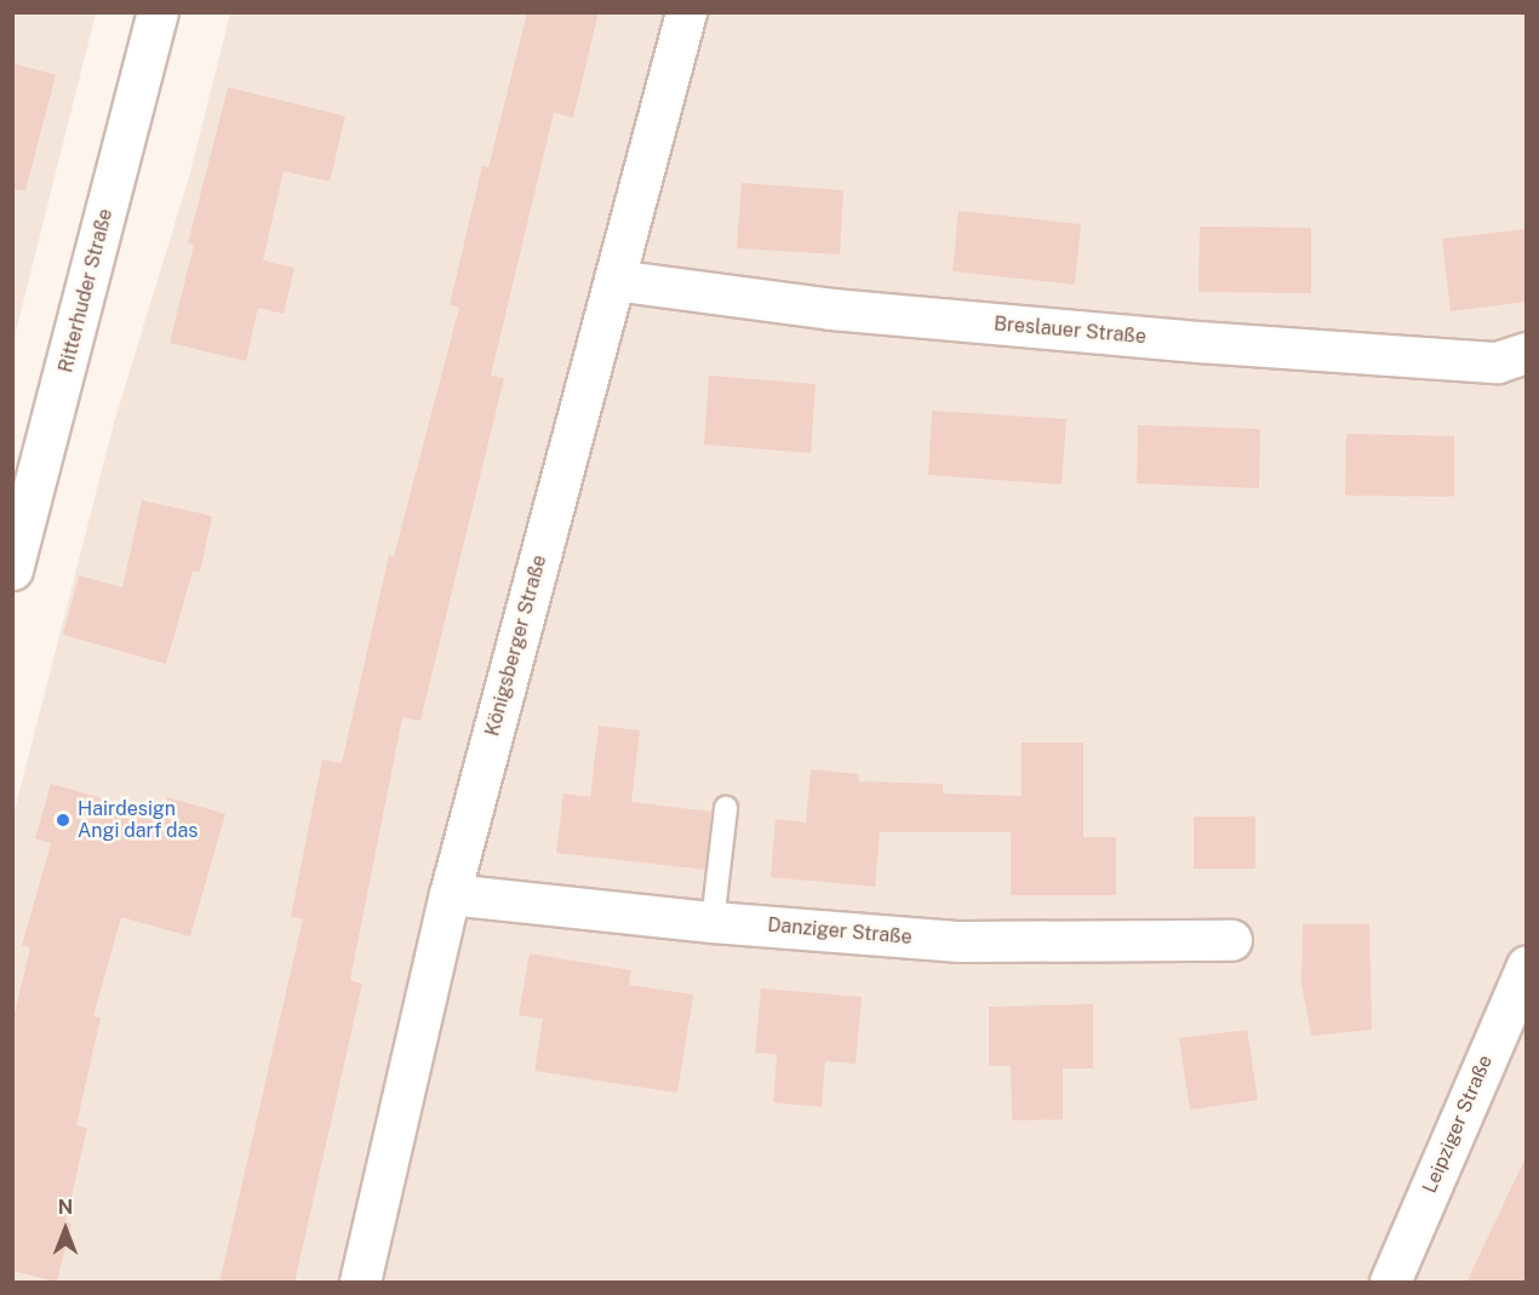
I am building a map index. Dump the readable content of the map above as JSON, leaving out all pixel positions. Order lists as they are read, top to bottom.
{
  "streets": {
    "street": [
      "Ritterhuder Straße",
      "Breslauer Straße",
      "Königsberger Straße",
      "Danziger Straße",
      "Leipziger Straße"
    ]
  },
  "crossings": [
    ["Breslauer Straße", "Königsberger Straße"],
    ["Königsberger Straße", "Danziger Straße"]
  ],
  "places": ["Hairdesign Angi darf das"],
  "north": "top"
}
